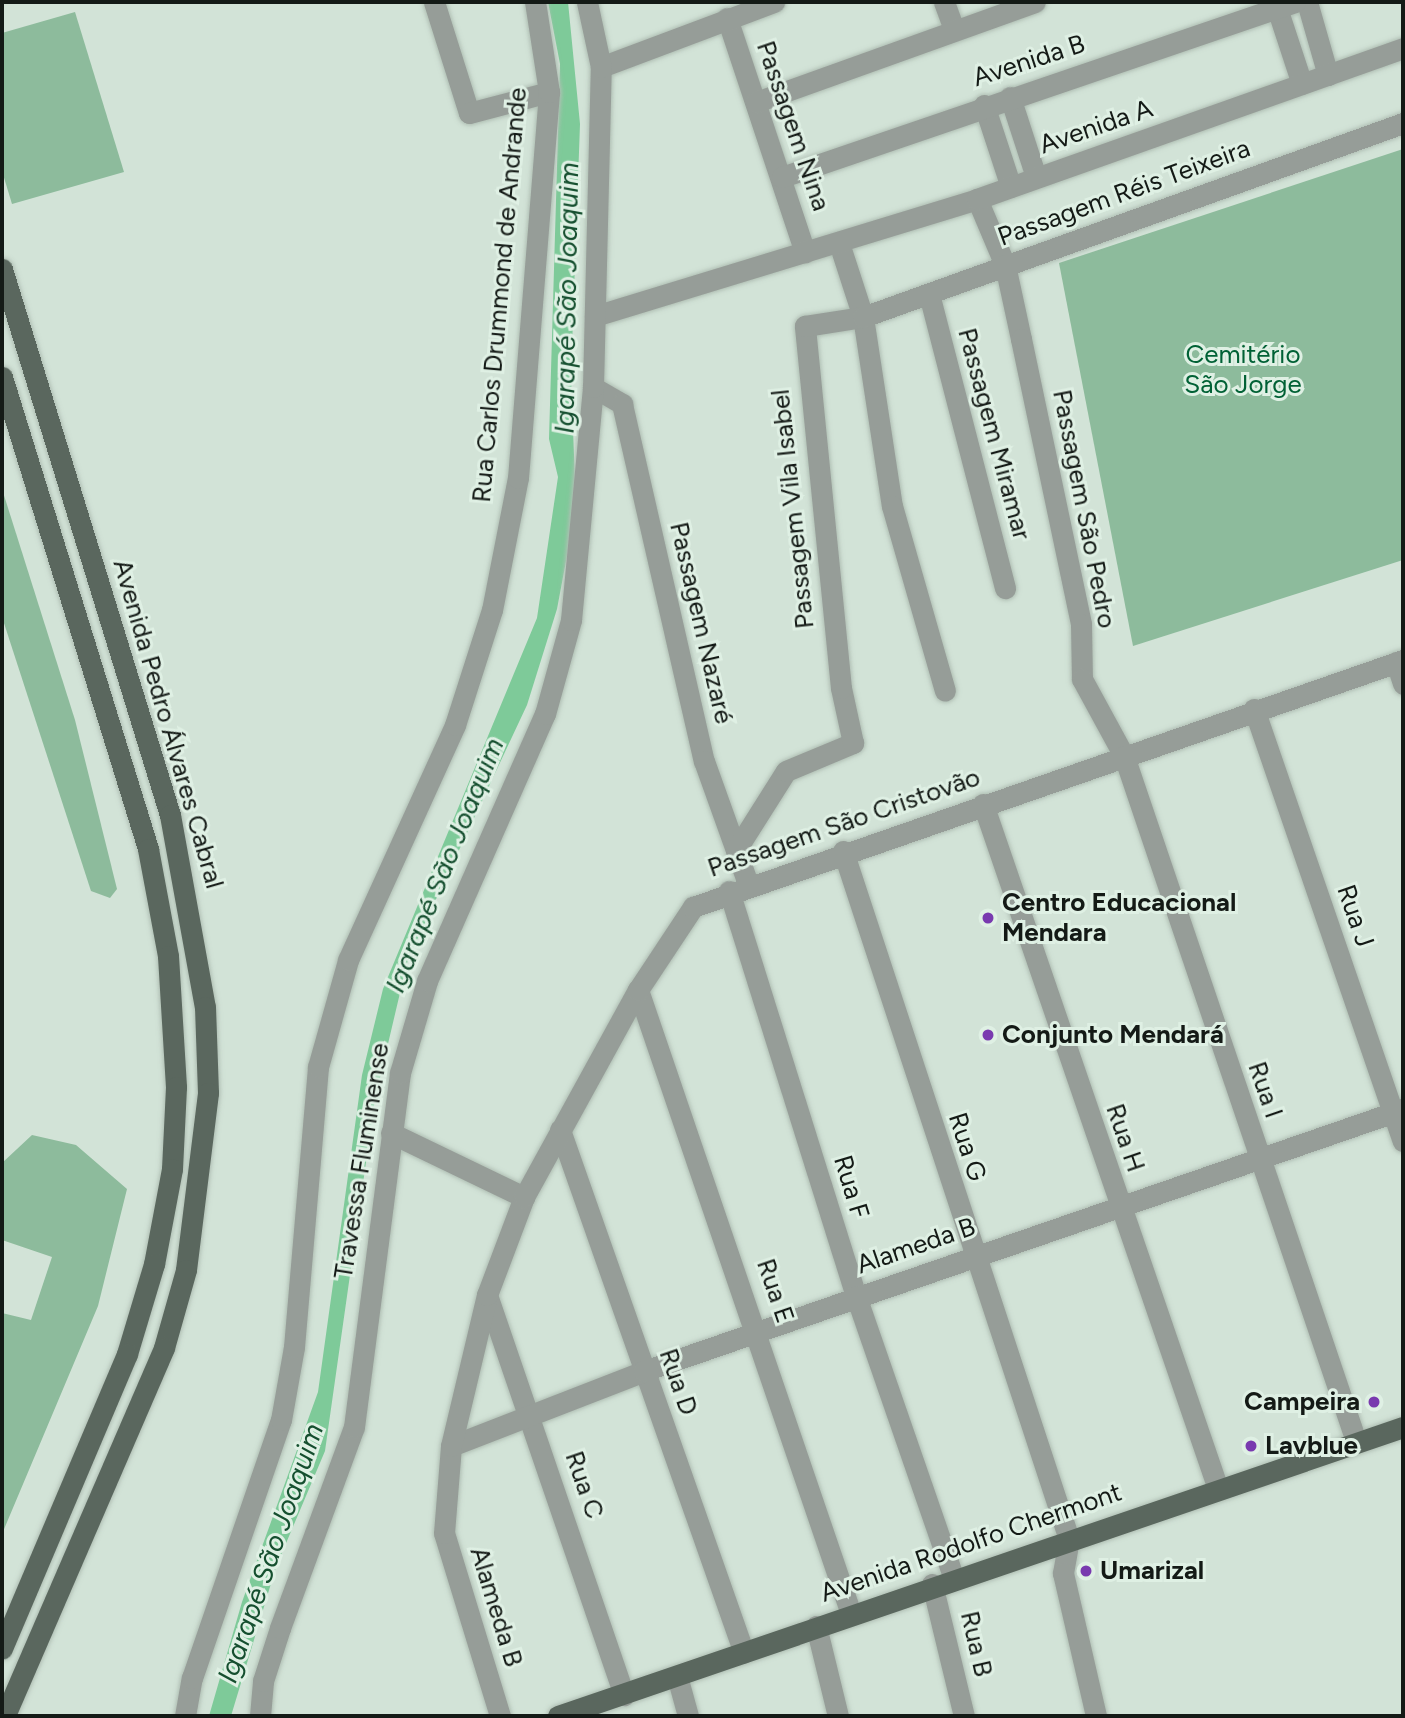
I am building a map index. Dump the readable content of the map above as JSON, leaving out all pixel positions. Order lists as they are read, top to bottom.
{
  "streets": {
    "main road": ["Avenida Pedro Álvares Cabral", "Avenida Rodolfo Chermont"],
    "street": [
      "Avenida B",
      "Passagem Nina",
      "Avenida A",
      "Passagem Réis Teixeira",
      "Rua Carlos Drummond de Andrande",
      "Passagem Miramar",
      "Passagem Vila Isabel",
      "Passagem São Pedro",
      "Passagem Nazaré",
      "Passagem São Cristovão",
      "Rua J",
      "Rua I",
      "Rua H",
      "Rua G",
      "Travessa Fluminense",
      "Rua F",
      "Alameda B",
      "Rua E",
      "Rua D",
      "Rua C",
      "Rua B"
    ]
  },
  "crossings": [
    ["Avenida B", "Passagem Nina"],
    ["Passagem Nina", "Avenida A"],
    ["Avenida A", "Passagem São Pedro"],
    ["Avenida A", "Travessa Fluminense"],
    ["Passagem Réis Teixeira", "Passagem Miramar"],
    ["Passagem Réis Teixeira", "Passagem Vila Isabel"],
    ["Passagem Réis Teixeira", "Passagem São Pedro"],
    ["Passagem Vila Isabel", "Passagem Nazaré"],
    ["Passagem São Pedro", "Passagem São Cristovão"],
    ["Passagem São Pedro", "Rua I"],
    ["Passagem Nazaré", "Passagem São Cristovão"],
    ["Passagem Nazaré", "Travessa Fluminense"],
    ["Passagem Nazaré", "Rua F"],
    ["Passagem São Cristovão", "Rua J"],
    ["Passagem São Cristovão", "Rua I"],
    ["Passagem São Cristovão", "Rua H"],
    ["Passagem São Cristovão", "Rua G"],
    ["Passagem São Cristovão", "Rua F"],
    ["Passagem São Cristovão", "Alameda B"],
    ["Passagem São Cristovão", "Rua E"],
    ["Passagem São Cristovão", "Rua D"],
    ["Passagem São Cristovão", "Rua C"],
    ["Rua J", "Alameda B"],
    ["Rua I", "Alameda B"],
    ["Rua I", "Avenida Rodolfo Chermont"],
    ["Rua H", "Alameda B"],
    ["Rua H", "Avenida Rodolfo Chermont"],
    ["Rua G", "Alameda B"],
    ["Rua G", "Avenida Rodolfo Chermont"],
    ["Rua F", "Alameda B"],
    ["Rua F", "Avenida Rodolfo Chermont"],
    ["Alameda B", "Rua E"],
    ["Alameda B", "Rua D"],
    ["Alameda B", "Rua C"],
    ["Rua E", "Avenida Rodolfo Chermont"],
    ["Rua D", "Avenida Rodolfo Chermont"],
    ["Rua C", "Avenida Rodolfo Chermont"],
    ["Avenida Rodolfo Chermont", "Rua B"]
  ],
  "water": ["Igarapé São Joaquim"],
  "parks": ["Cemitério São Jorge"],
  "places": [
    "Centro Educacional Mendara",
    "Conjunto Mendará",
    "Campeira",
    "Lavblue",
    "Umarizal"
  ]
}
